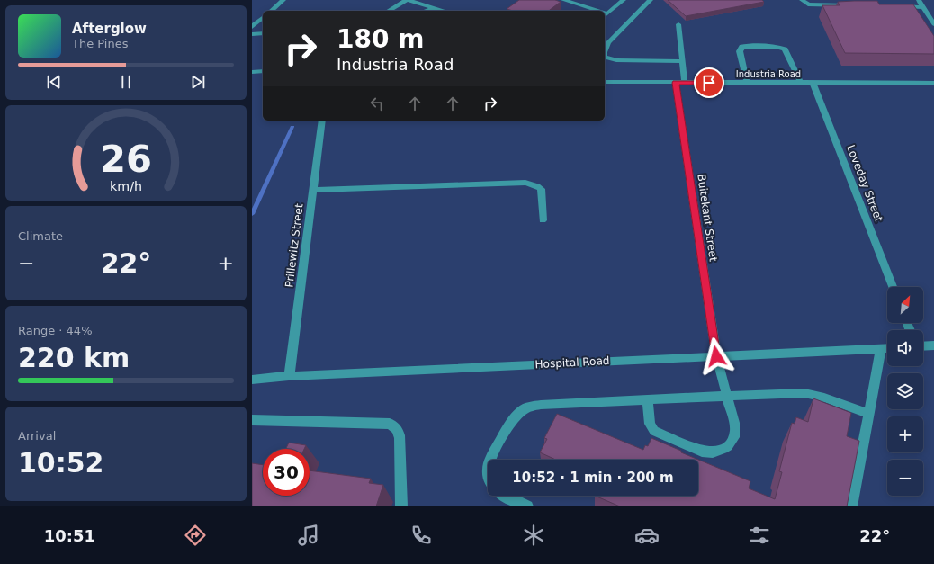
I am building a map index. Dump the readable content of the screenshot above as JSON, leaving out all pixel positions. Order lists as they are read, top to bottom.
{
  "streets": {
    "street": [
      "Industria Road",
      "Loveday Street",
      "Buitekant Street",
      "Prillewitz Street",
      "Hospital Road"
    ]
  },
  "crossings": [
    ["Industria Road", "Loveday Street"],
    ["Industria Road", "Buitekant Street"],
    ["Buitekant Street", "Hospital Road"],
    ["Prillewitz Street", "Hospital Road"]
  ],
  "north": "top right",
  "page": {
    "turn": ["180 m", "Industria Road"],
    "song": ["Afterglow", "The Pines"],
    "tile": [
      "Climate",
      ["Range · 44%", "220 km"],
      ["Arrival", "10:52"]
    ],
    "heat": ["−", "22°", "+"],
    "map_buttons": ["+", "−"],
    "limit": "30",
    "trip": "10:52 · 1 min · 200 m",
    "tabs": ["10:51", "22°"],
    "gauge": ["26", "km/h"]
  }
}
